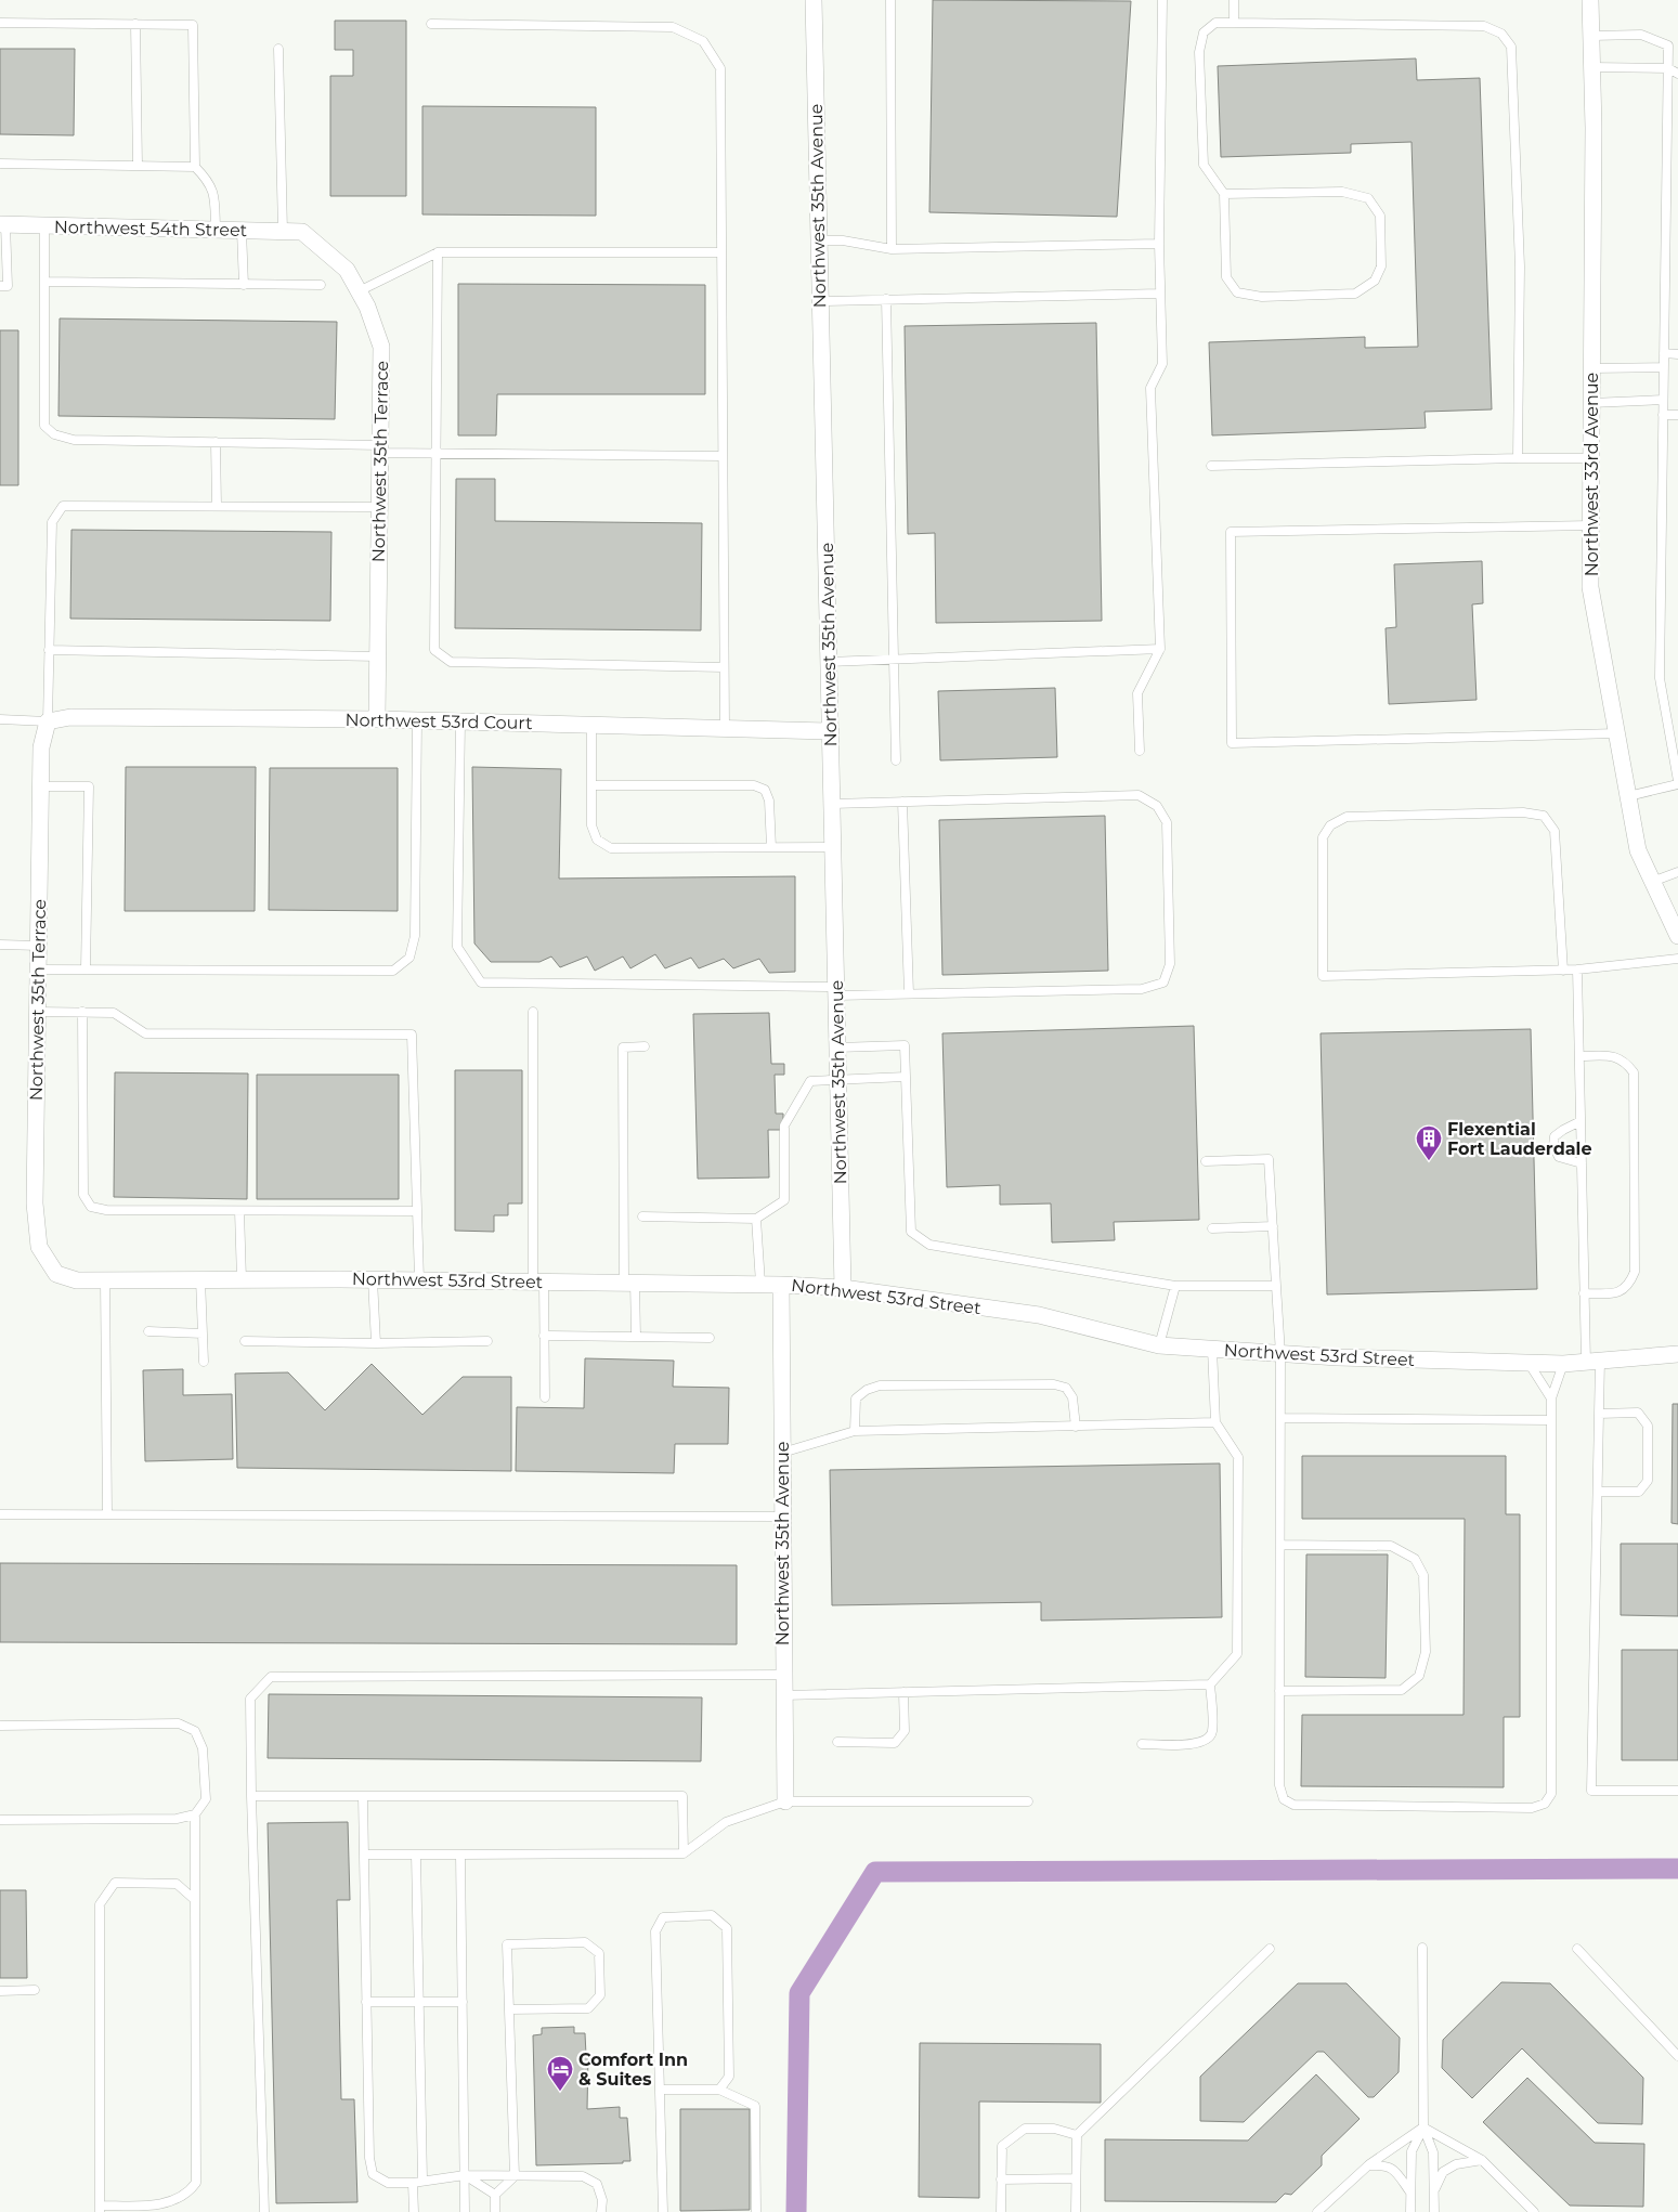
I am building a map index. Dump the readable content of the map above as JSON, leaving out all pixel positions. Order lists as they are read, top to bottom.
{
  "streets": {
    "street": [
      "Northwest 35th Avenue",
      "Northwest 54th Street",
      "Northwest 35th Terrace",
      "Northwest 33rd Avenue",
      "Northwest 53rd Court",
      "Northwest 53rd Street"
    ]
  },
  "crossings": [
    ["Northwest 35th Avenue", "Northwest 53rd Court"],
    ["Northwest 35th Avenue", "Northwest 53rd Street"],
    ["Northwest 54th Street", "Northwest 35th Terrace"],
    ["Northwest 35th Terrace", "Northwest 53rd Court"],
    ["Northwest 35th Terrace", "Northwest 53rd Street"]
  ],
  "places": {
    "building": ["Flexential Fort Lauderdale"],
    "hotel": ["Comfort Inn & Suites"]
  }
}
